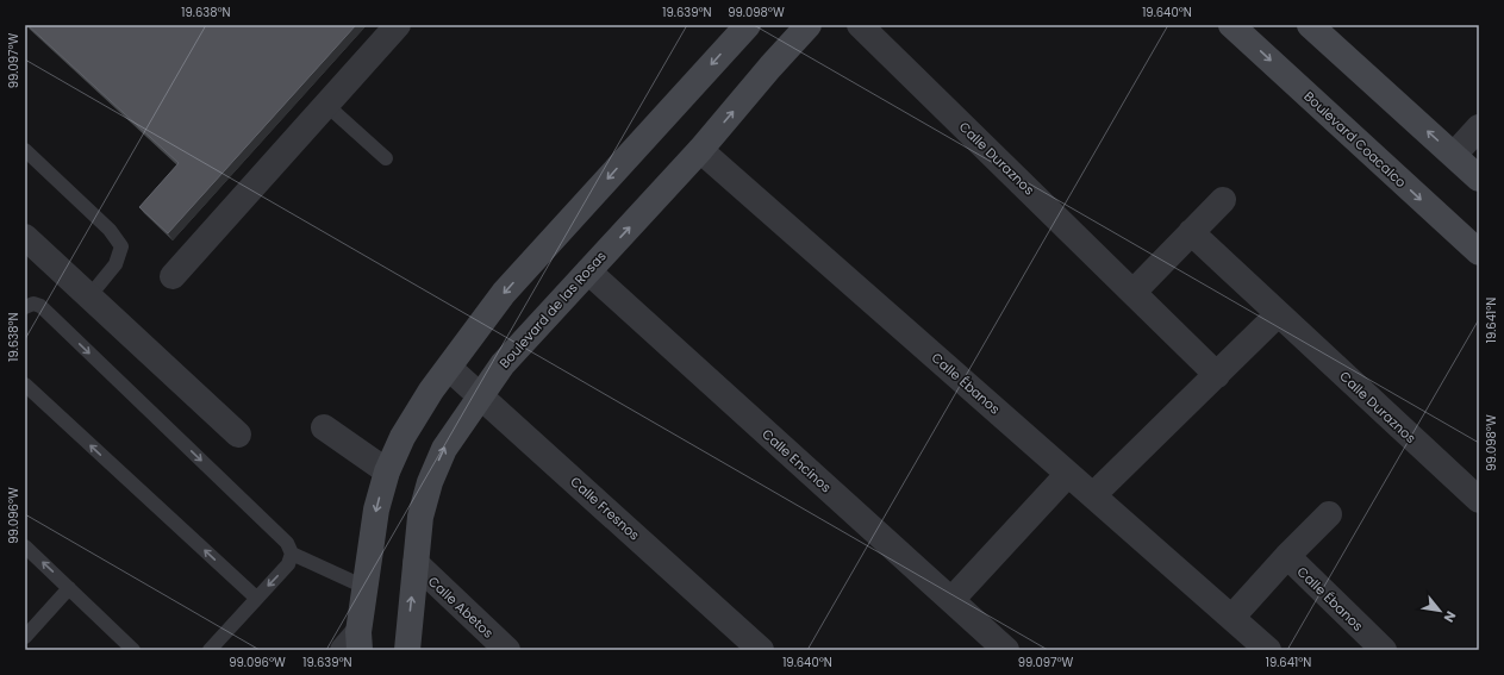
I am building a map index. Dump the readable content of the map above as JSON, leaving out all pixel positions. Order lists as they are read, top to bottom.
{
  "streets": {
    "street": [
      "Boulevard Coacalco",
      "Calle Duraznos",
      "Boulevard de las Rosas",
      "Calle Ébanos",
      "Calle Encinos",
      "Calle Fresnos",
      "Calle Abetos"
    ]
  },
  "crossings": [
    ["Boulevard de las Rosas", "Calle Ébanos"],
    ["Boulevard de las Rosas", "Calle Encinos"],
    ["Boulevard de las Rosas", "Calle Fresnos"],
    ["Boulevard de las Rosas", "Calle Abetos"]
  ],
  "north": "bottom right",
  "coordinates": [
    "19.638°N",
    "19.639°N",
    "99.098°W",
    "19.640°N",
    "99.097°W",
    "19.641°N",
    "99.096°W"
  ]
}
